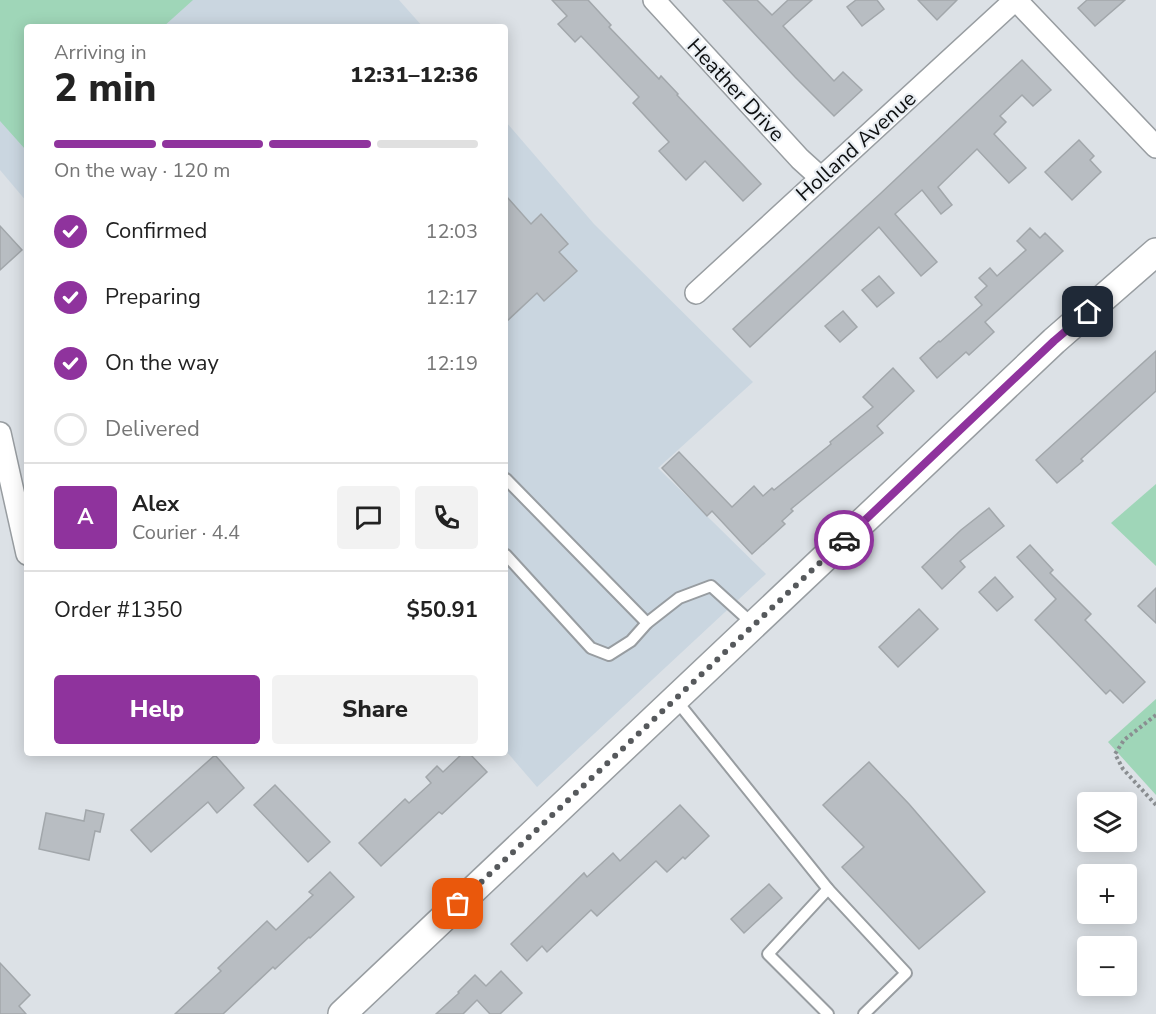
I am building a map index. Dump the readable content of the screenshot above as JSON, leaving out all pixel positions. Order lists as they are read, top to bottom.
{
  "streets": {
    "street": ["Heather Drive", "Holland Avenue"]
  },
  "crossings": [
    ["Heather Drive", "Holland Avenue"]
  ],
  "page": {
    "heading": ["2 min", "Arriving in", "12:31–12:36"],
    "panel": [
      "Alex",
      "Courier · 4.4",
      "Order #1350",
      "$50.91"
    ],
    "bar": "On the way · 120 m",
    "list": [
      ["Confirmed", "12:03"],
      ["Preparing", "12:17"],
      ["On the way", "12:19"],
      "Delivered"
    ],
    "round": "A",
    "buttons": ["Help", "Share"],
    "map_buttons": ["+", "−"]
  }
}
